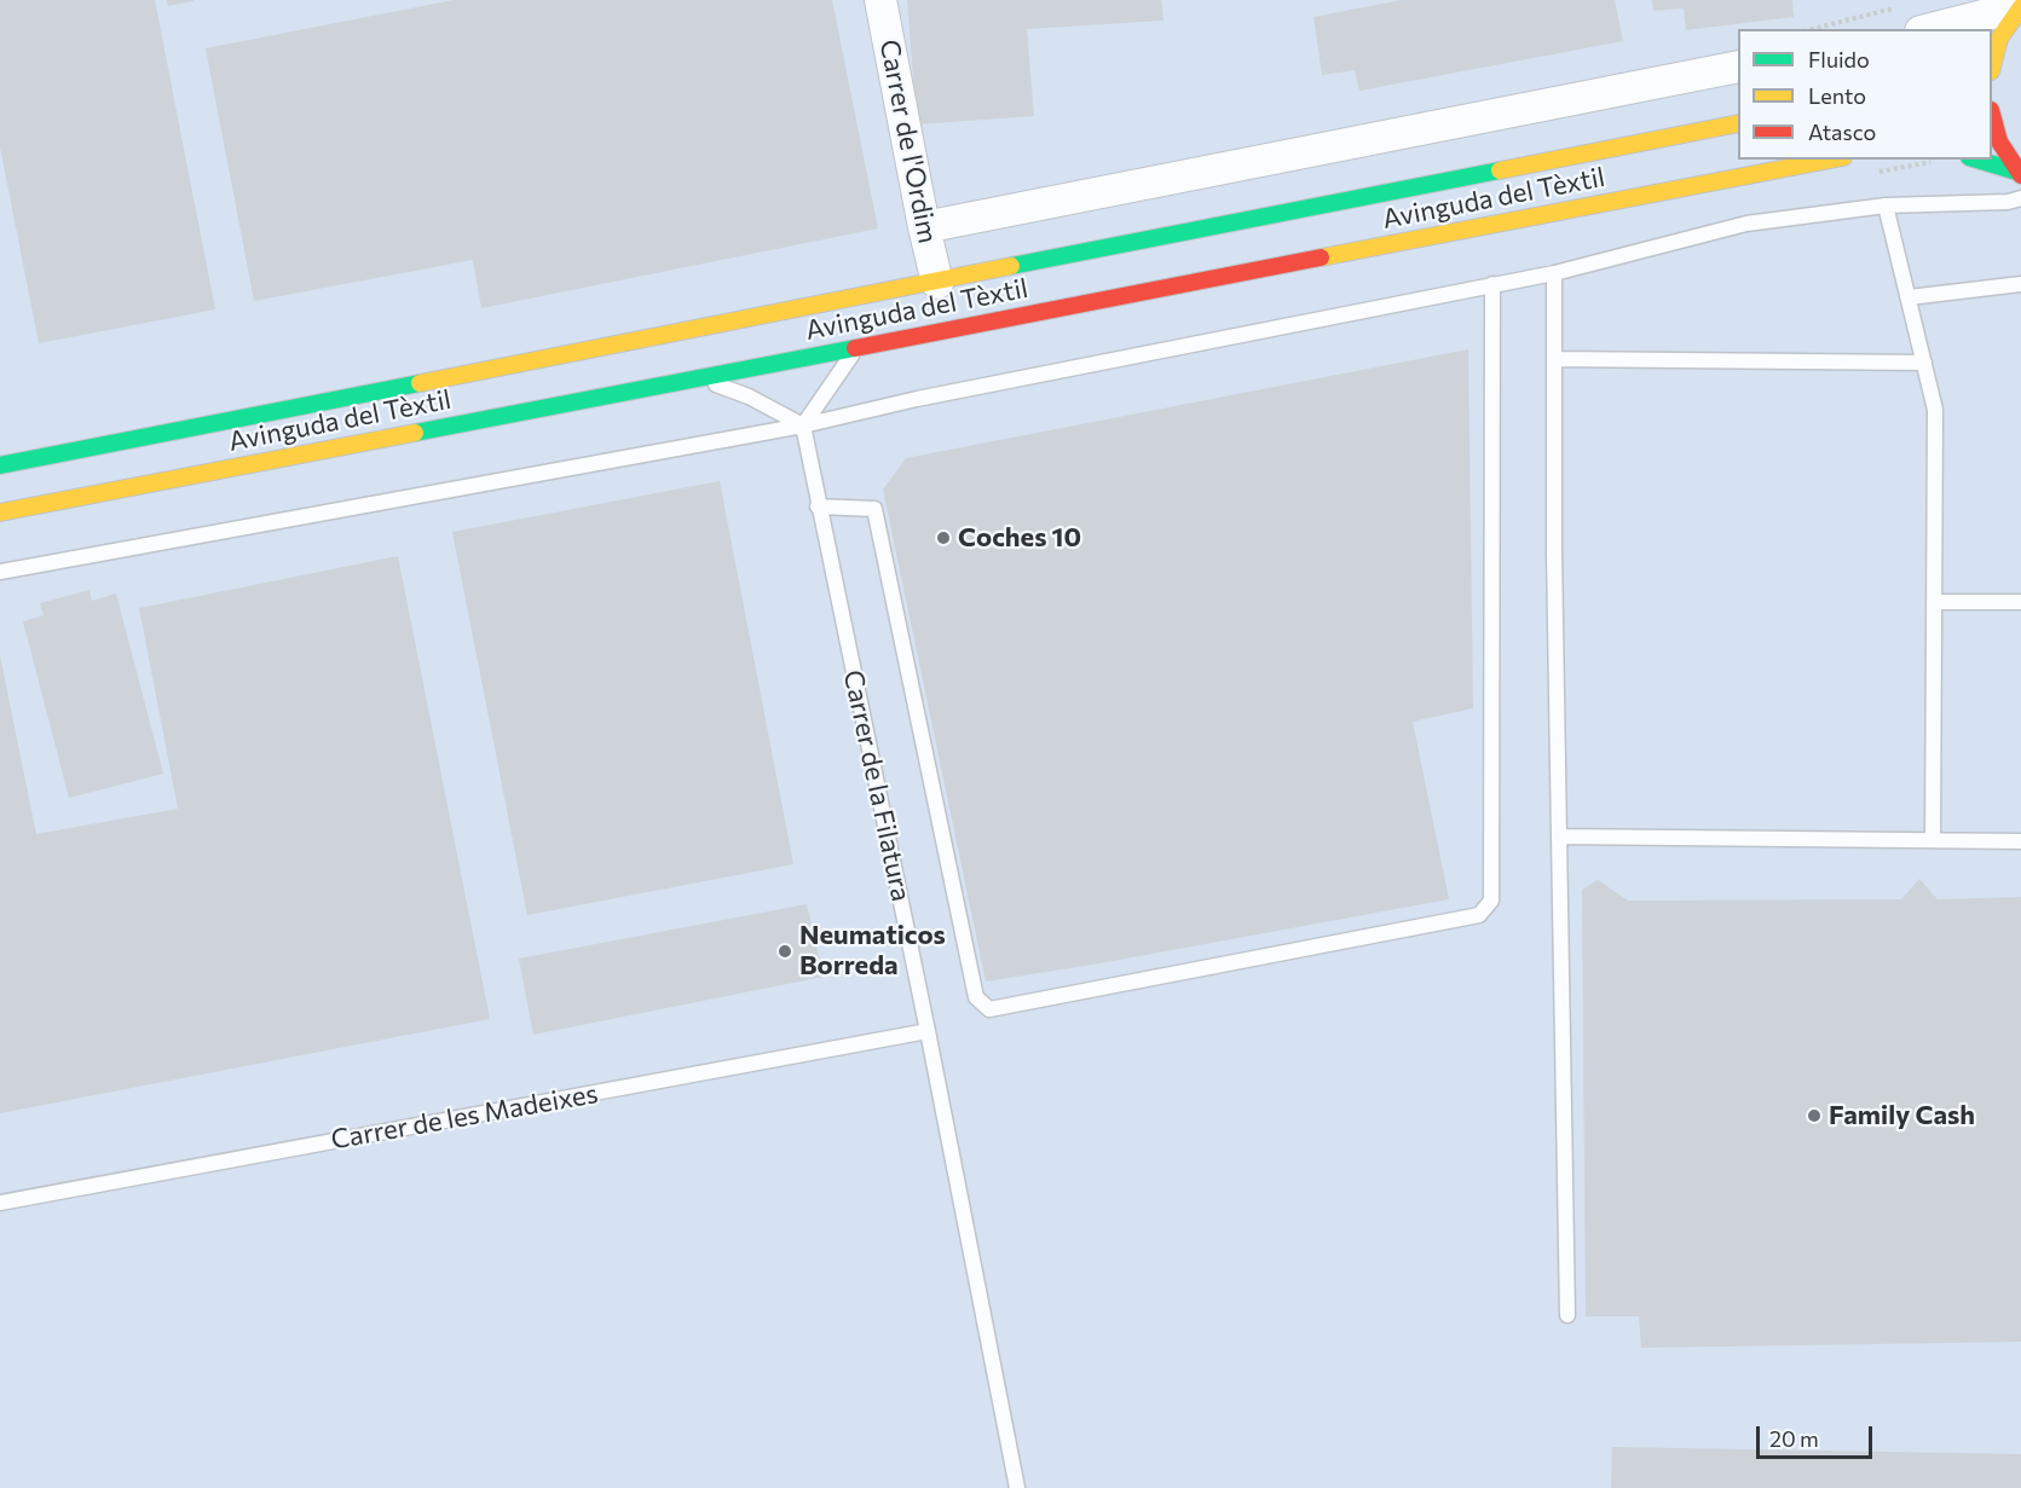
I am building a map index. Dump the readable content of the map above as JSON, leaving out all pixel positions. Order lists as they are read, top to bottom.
{
  "streets": {
    "street": ["Carrer de l'Ordim", "Avinguda del Tèxtil"],
    "lane": ["Carrer de la Filatura", "Carrer de les Madeixes"]
  },
  "crossings": [
    ["Carrer de l'Ordim", "Avinguda del Tèxtil"],
    ["Carrer de la Filatura", "Carrer de les Madeixes"]
  ],
  "places": ["Coches 10", "Neumaticos Borreda", "Family Cash"],
  "legend": ["Fluido", "Lento", "Atasco"],
  "scale_bar": "20 m"
}
